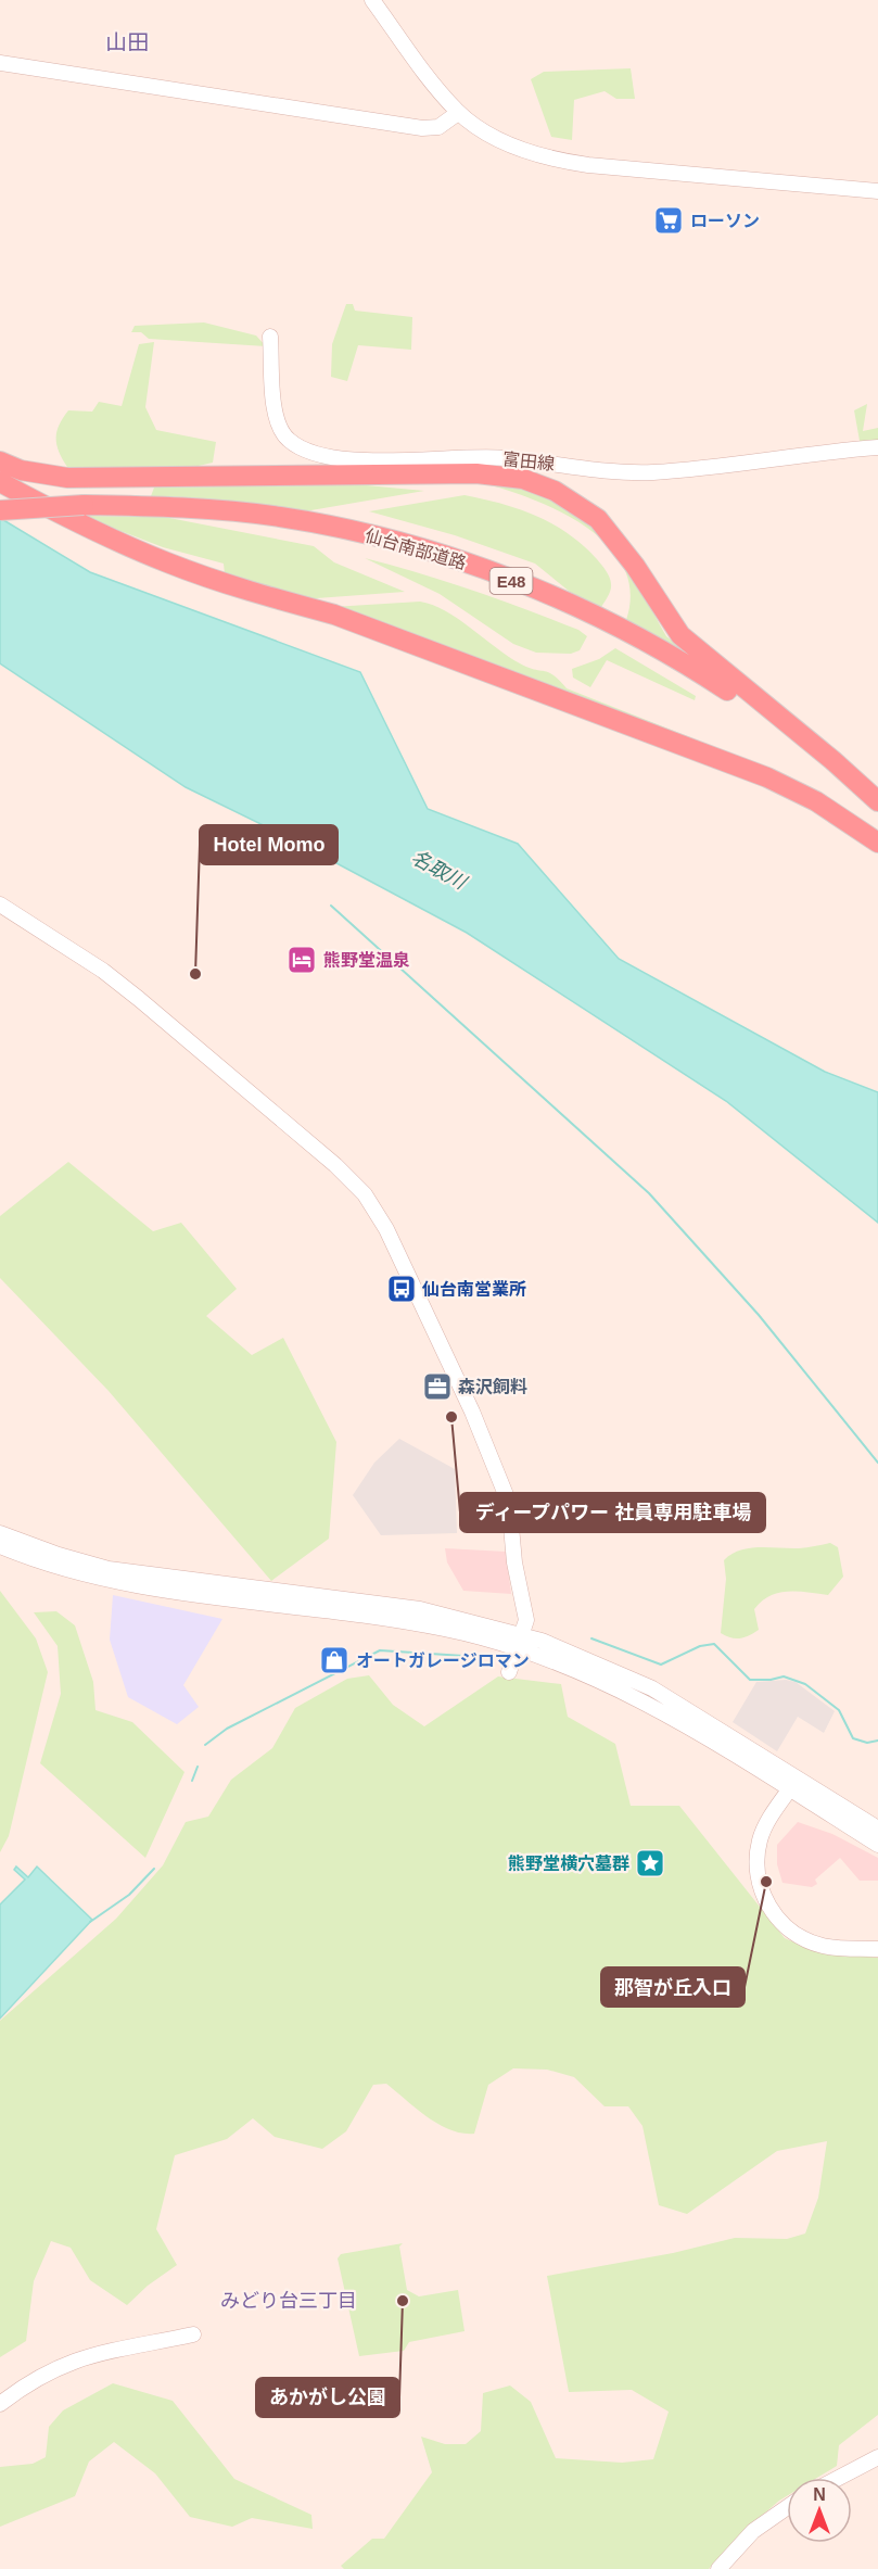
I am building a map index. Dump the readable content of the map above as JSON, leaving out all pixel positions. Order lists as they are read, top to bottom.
{
  "streets": {
    "highway": ["仙台南部道路", "E48"],
    "street": ["富田線"]
  },
  "districts": ["山田", "みどり台三丁目"],
  "water": ["名取川"],
  "places": {
    "supermarket": ["ローソン"],
    "hotel": ["熊野堂温泉"],
    "other": [
      "Hotel Momo",
      "ディープパワー 社員専用駐車場",
      "那智が丘入口",
      "あかがし公園"
    ],
    "bus stop": ["仙台南営業所"],
    "office": ["森沢飼料"],
    "shop": ["オートガレージロマン"],
    "place": ["熊野堂横穴墓群"]
  },
  "north": "top"
}
